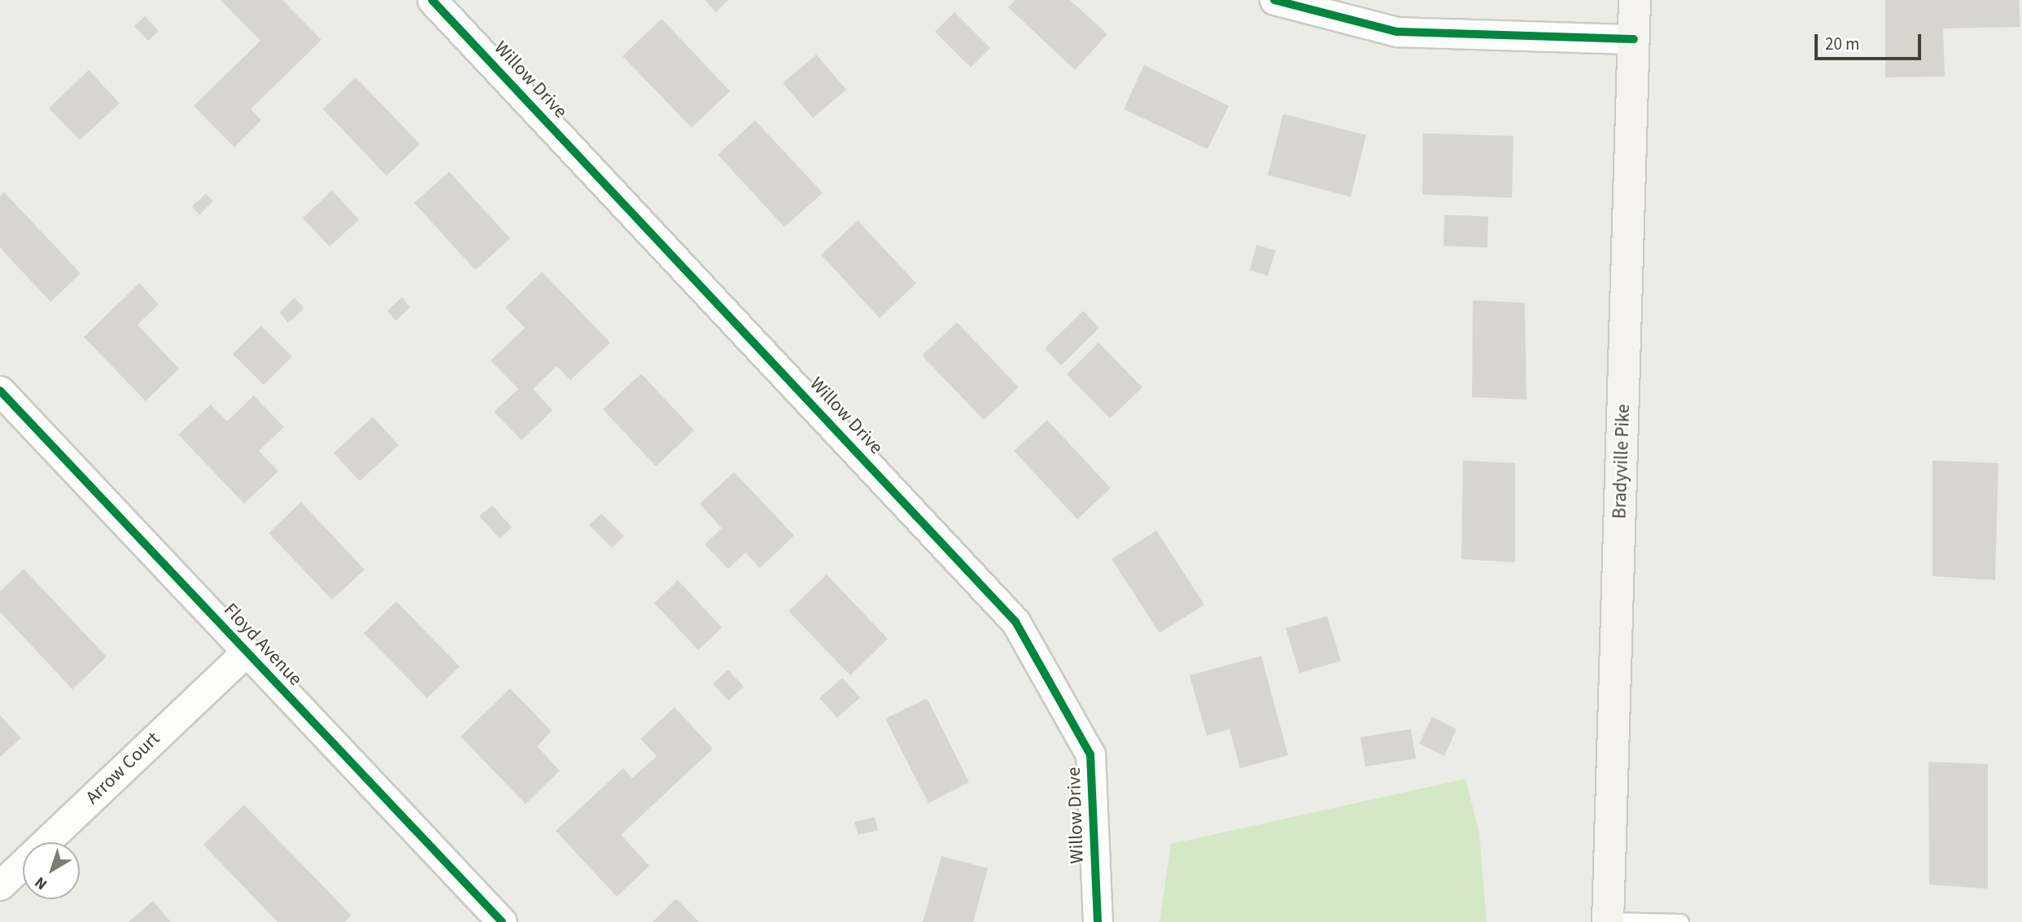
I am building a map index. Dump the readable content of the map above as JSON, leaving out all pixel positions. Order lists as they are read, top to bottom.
{
  "streets": {
    "main road": ["Bradyville Pike"],
    "street": ["Willow Drive", "Floyd Avenue", "Arrow Court"]
  },
  "crossings": [
    ["Floyd Avenue", "Arrow Court"]
  ],
  "scale_bar": "20 m",
  "north": "bottom left"
}
